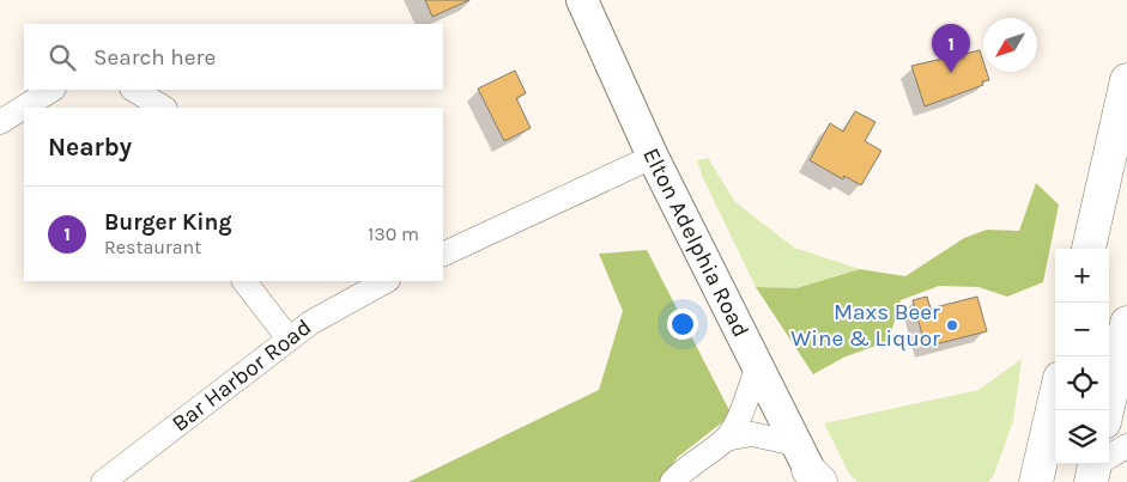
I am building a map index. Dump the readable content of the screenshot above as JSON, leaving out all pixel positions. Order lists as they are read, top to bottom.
{
  "streets": {
    "main road": ["Elton Adelphia Road"],
    "street": ["Bar Harbor Road"]
  },
  "places": ["Maxs Beer Wine & Liquor"],
  "north": "bottom left",
  "page": {
    "pins": "1",
    "search": "Search here",
    "heading": "Nearby",
    "list": [
      {
        "mark": "1",
        "name": "Burger King",
        "note": "Restaurant",
        "value": "130 m"
      }
    ],
    "map_buttons": ["+", "−"]
  }
}
